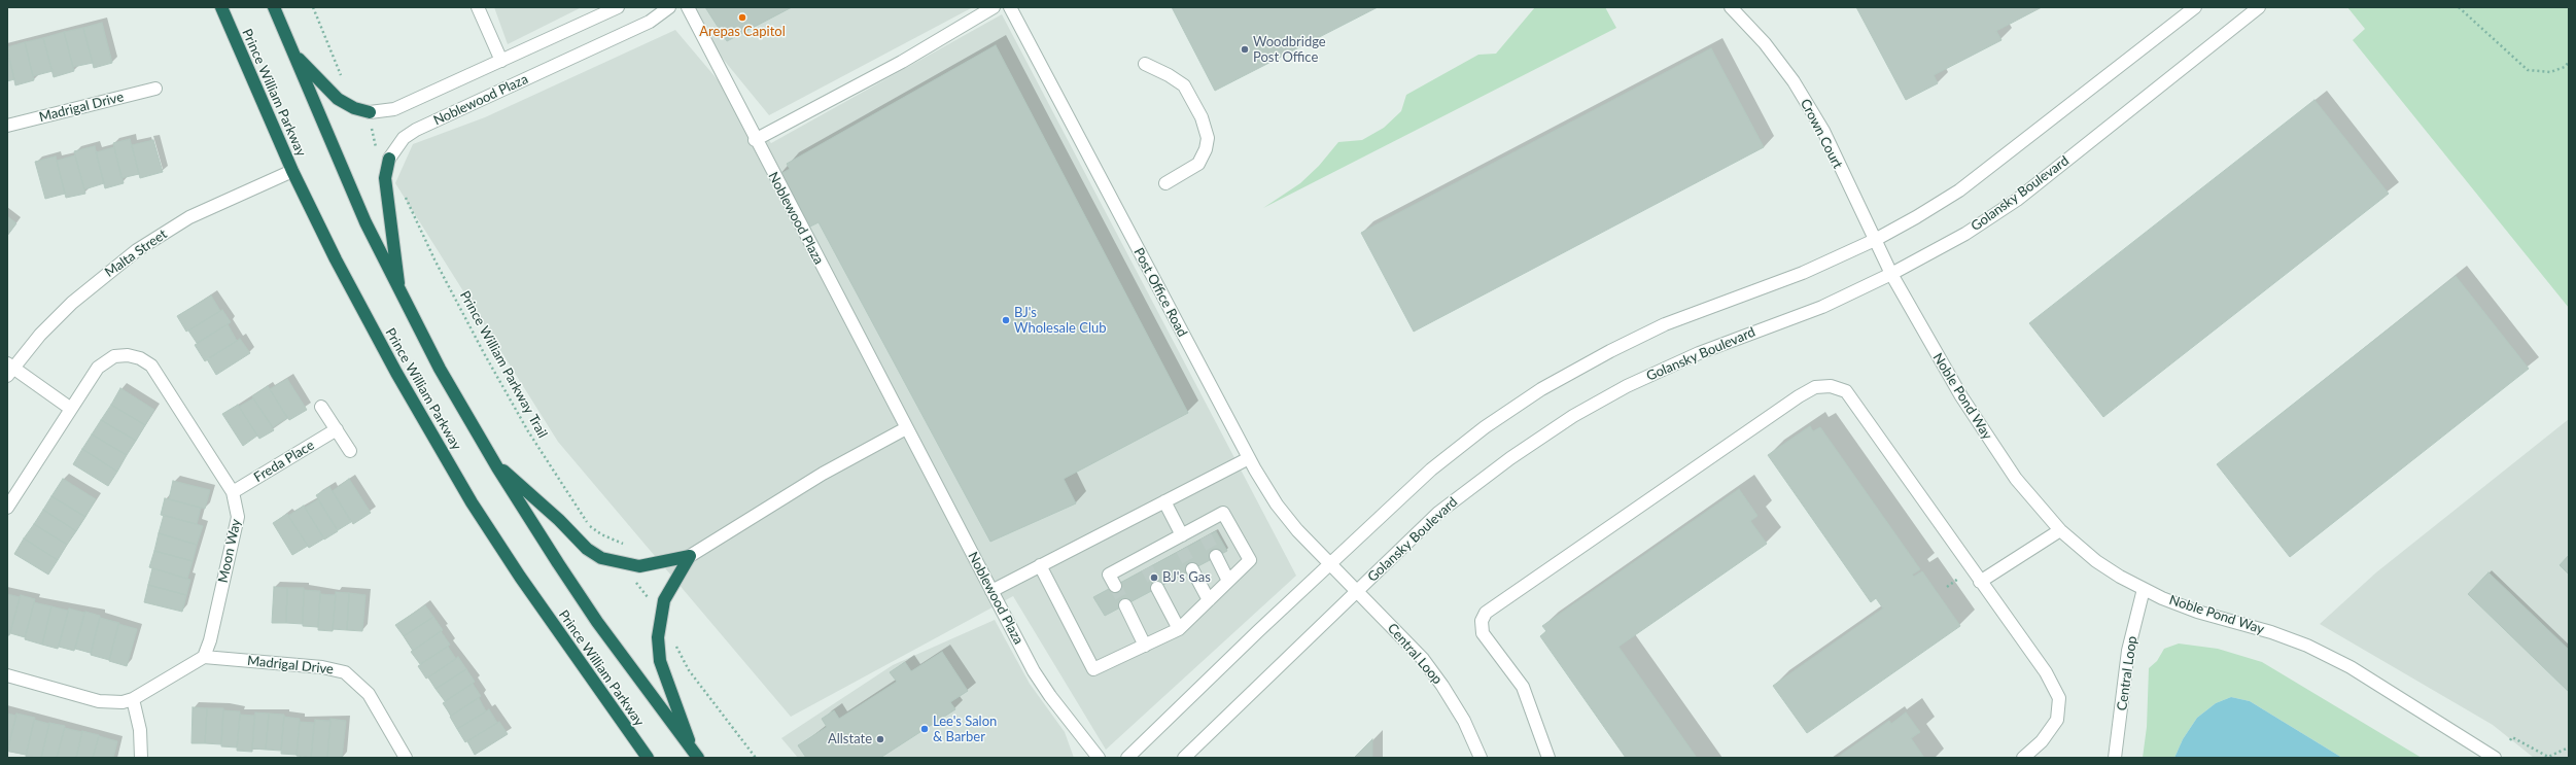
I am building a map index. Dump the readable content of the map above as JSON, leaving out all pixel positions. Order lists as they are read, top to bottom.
{
  "streets": {
    "highway": ["Prince William Parkway"],
    "street": [
      "Noblewood Plaza",
      "Madrigal Drive",
      "Crown Court",
      "Golansky Boulevard",
      "Malta Street",
      "Post Office Road",
      "Noble Pond Way",
      "Freda Place",
      "Moon Way",
      "Central Loop"
    ],
    "path": ["Prince William Parkway Trail"]
  },
  "crossings": [
    ["Prince William Parkway", "Malta Street"],
    ["Madrigal Drive", "Moon Way"],
    ["Crown Court", "Golansky Boulevard"],
    ["Crown Court", "Noble Pond Way"],
    ["Golansky Boulevard", "Noble Pond Way"],
    ["Golansky Boulevard", "Central Loop"],
    ["Post Office Road", "Central Loop"],
    ["Noble Pond Way", "Central Loop"],
    ["Freda Place", "Moon Way"]
  ],
  "places": [
    "Arepas Capitol",
    "Woodbridge Post Office",
    "BJ's Wholesale Club",
    "BJ's Gas",
    "Lee's Salon & Barber",
    "Allstate"
  ]
}
